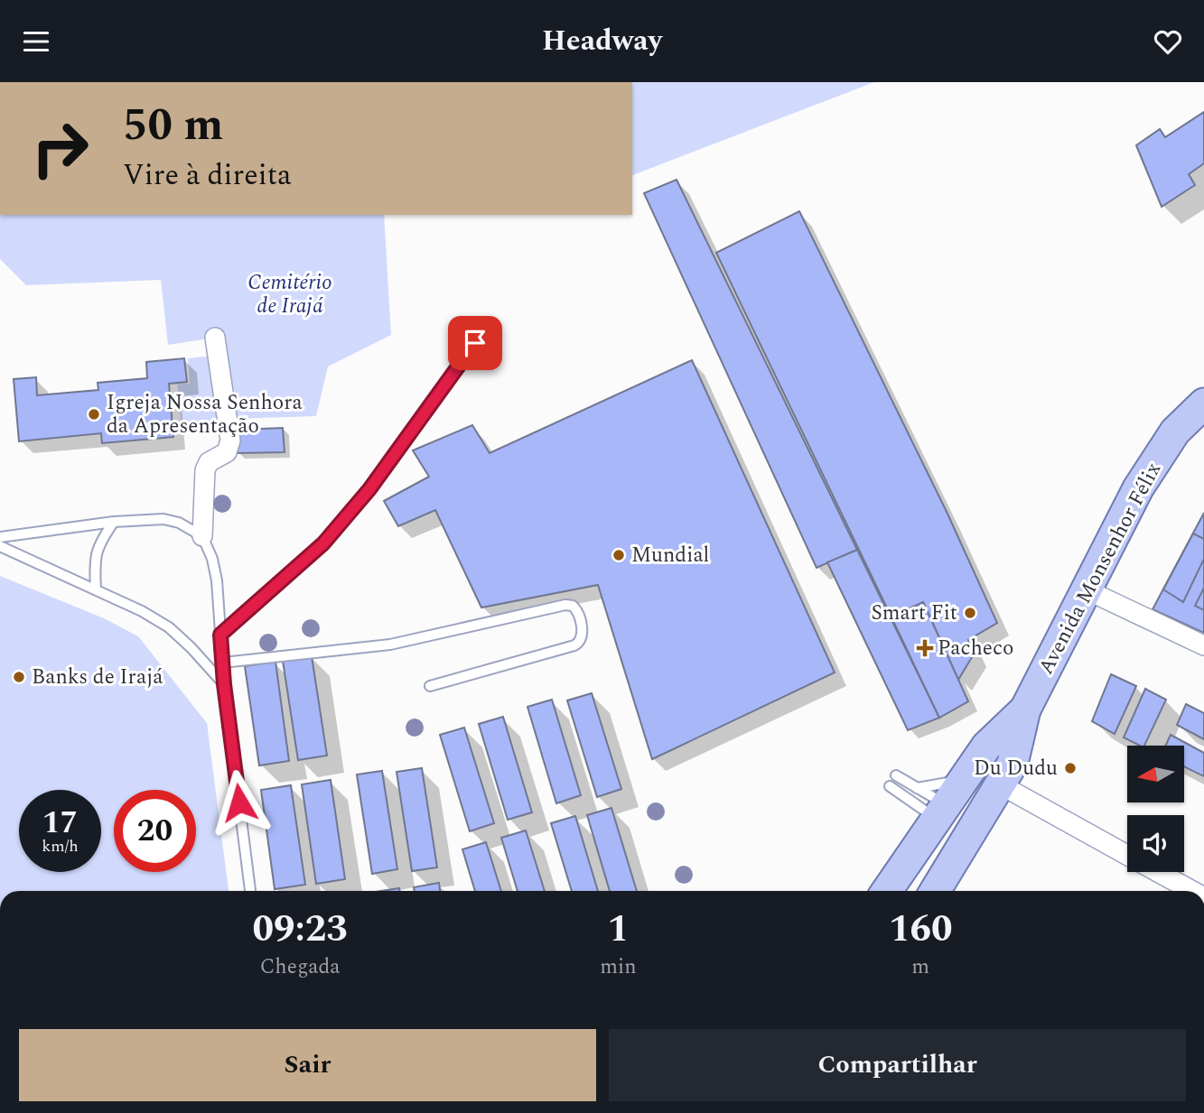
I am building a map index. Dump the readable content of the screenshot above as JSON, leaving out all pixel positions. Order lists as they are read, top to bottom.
{
  "streets": {
    "main road": ["Avenida Monsenhor Félix"]
  },
  "parks": ["Cemitério de Irajá"],
  "places": {
    "other": [
      "Igreja Nossa Senhora da Apresentação",
      "Mundial",
      "Smart Fit",
      "Banks de Irajá",
      "Du Dudu"
    ],
    "health": ["Pacheco"]
  },
  "north": "left",
  "page": {
    "header": "Headway",
    "turn": ["50 m", "Vire à direita"],
    "speed": "17 km/h",
    "limit": "20",
    "eta": [
      "09:23",
      "Chegada",
      "1",
      "min",
      "160",
      "m"
    ],
    "buttons": ["Sair", "Compartilhar"]
  }
}
